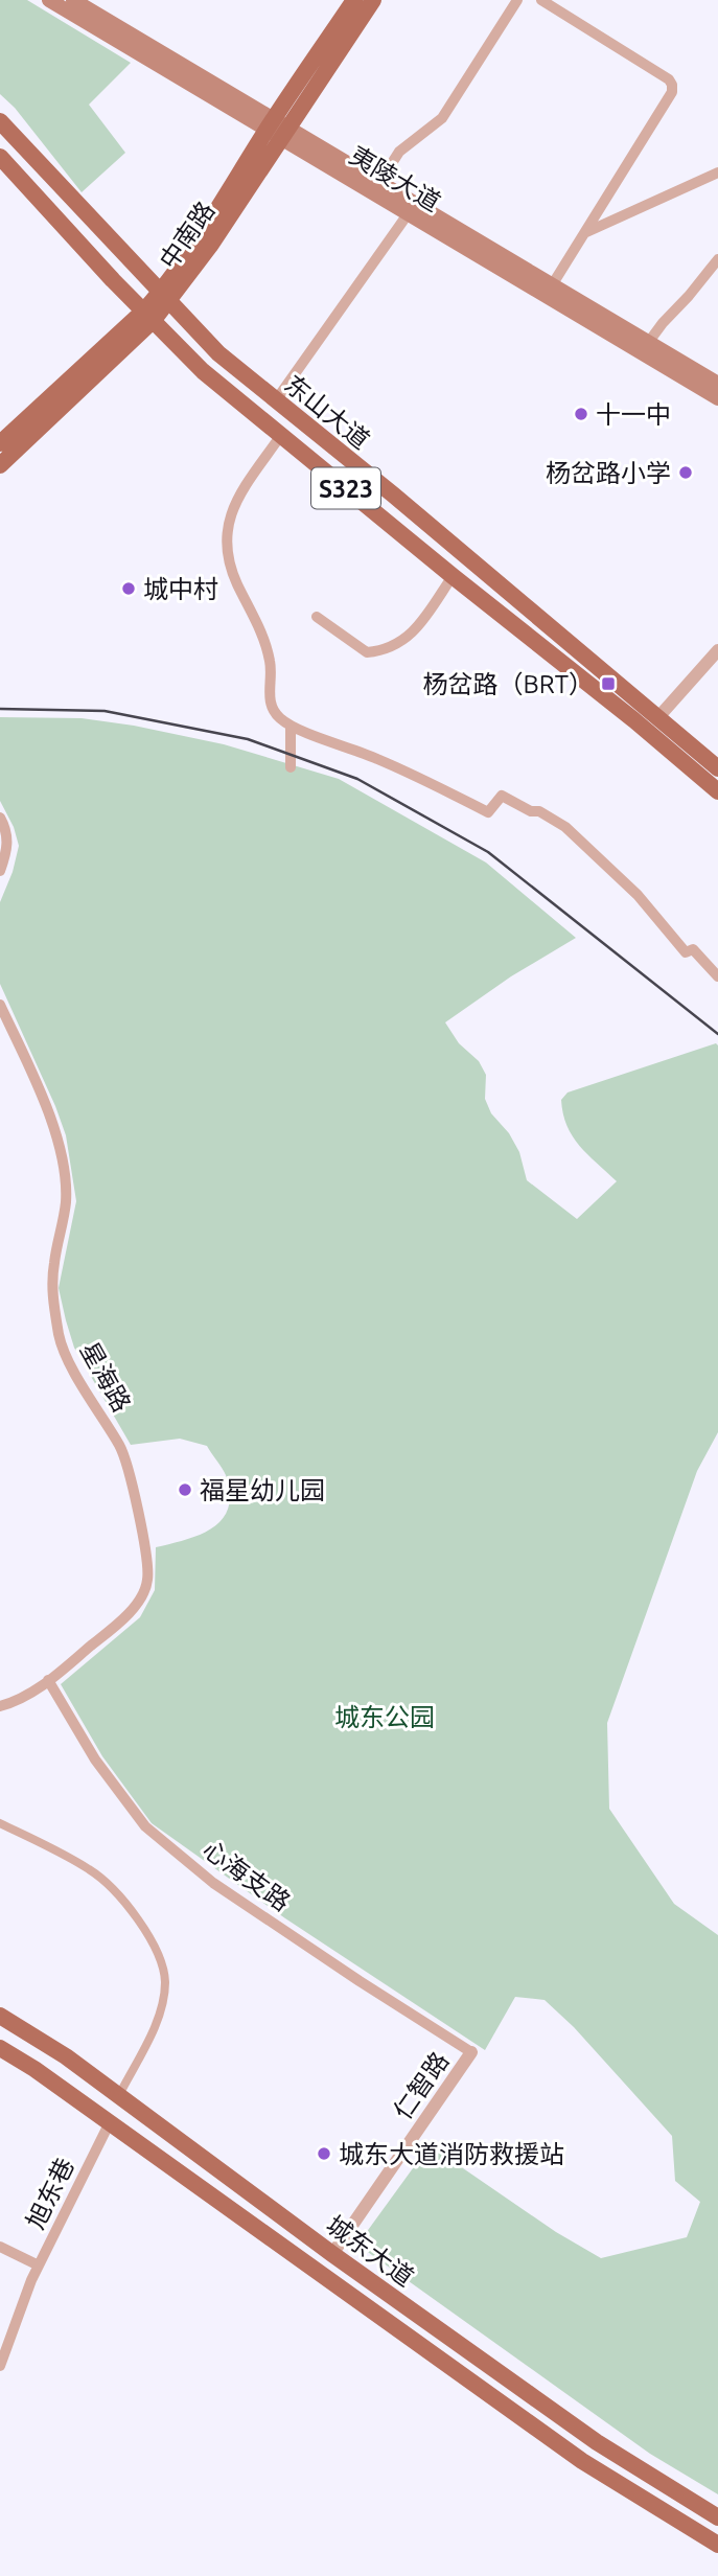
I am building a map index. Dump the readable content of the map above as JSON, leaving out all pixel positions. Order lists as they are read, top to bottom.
{
  "streets": {
    "main road": [
      "夷陵大道",
      "中南路",
      "东山大道",
      "S323",
      "城东大道"
    ],
    "street": [
      "星海路",
      "心海支路",
      "仁智路",
      "旭东巷"
    ]
  },
  "crossings": [
    ["夷陵大道", "中南路"],
    ["中南路", "东山大道"],
    ["星海路", "心海支路"],
    ["心海支路", "仁智路"],
    ["仁智路", "城东大道"],
    ["旭东巷", "城东大道"]
  ],
  "parks": ["城东公园"],
  "places": {
    "other": [
      "十一中",
      "杨岔路小学",
      "城中村",
      "福星幼儿园",
      "城东大道消防救援站"
    ],
    "transit": ["杨岔路（BRT）"]
  }
}
